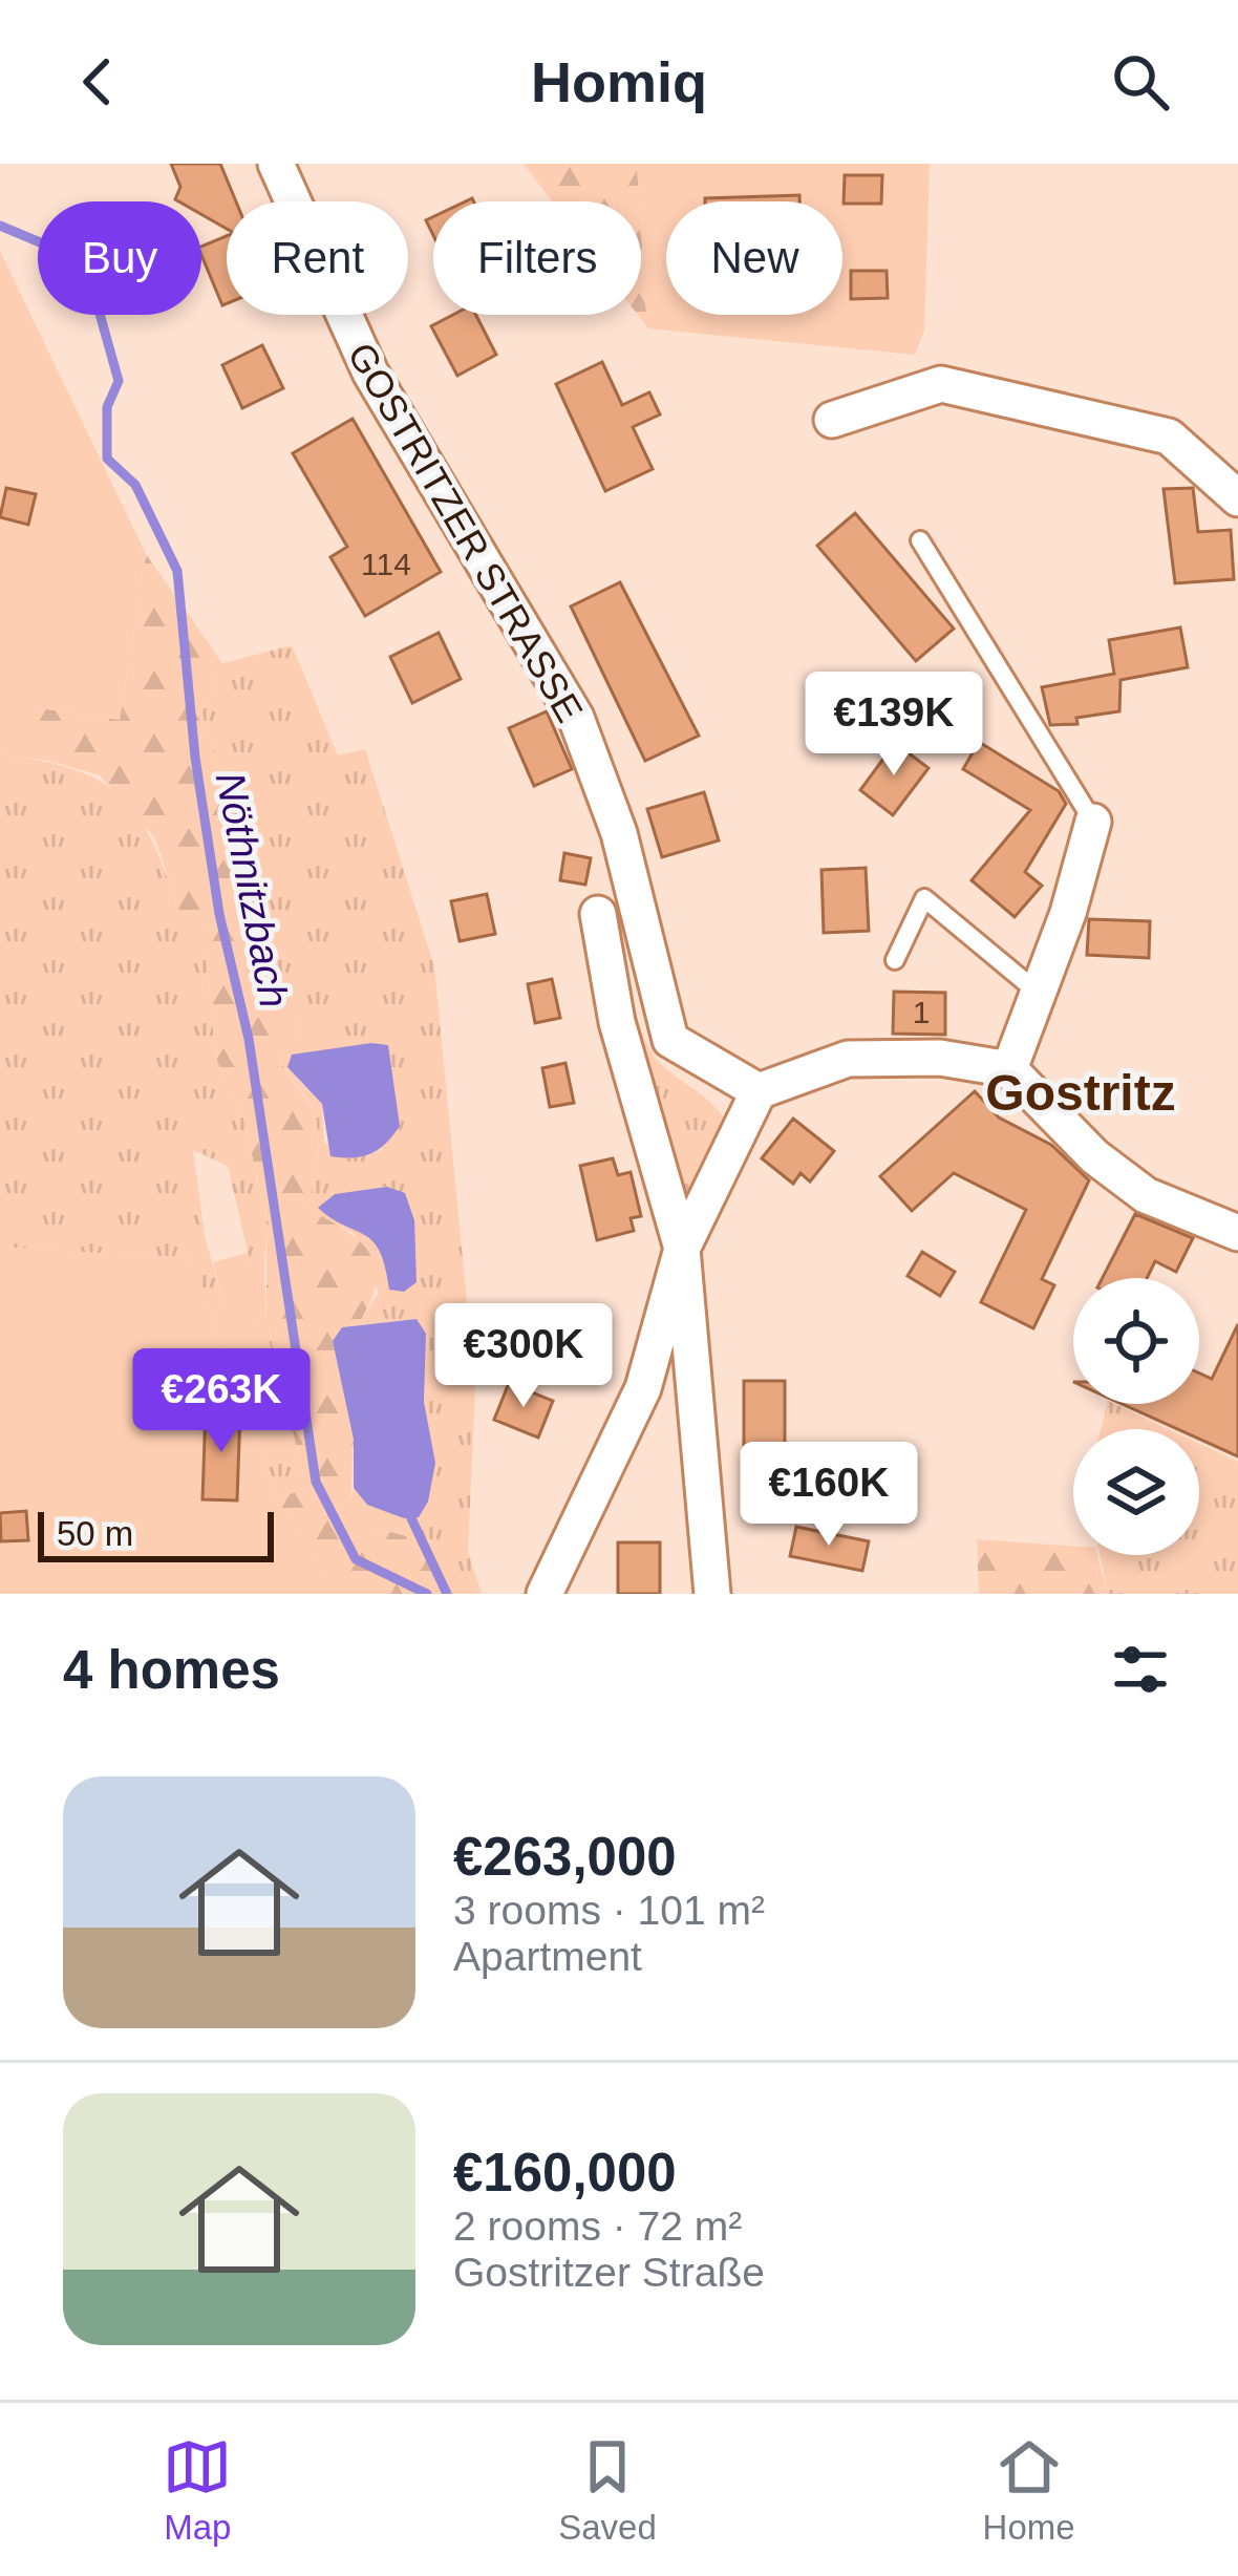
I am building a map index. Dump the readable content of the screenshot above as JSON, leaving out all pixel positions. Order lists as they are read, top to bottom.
{
  "streets": {
    "street": ["GOSTRITZER STRASSE"]
  },
  "districts": ["Gostritz"],
  "water": ["Nöthnitzbach"],
  "house_numbers": ["114", "1"],
  "scale_bar": "50 m",
  "page": {
    "header": "Homiq",
    "chip": [
      "Buy",
      "Rent",
      "Filters",
      "New"
    ],
    "price": [
      "€139K",
      "€300K",
      "€263K",
      "€160K"
    ],
    "scale": "50 m",
    "heading": "4 homes",
    "list": [
      {
        "name": "€263,000",
        "note": "3 rooms · 101 m² · Apartment"
      },
      {
        "name": "€160,000",
        "note": "2 rooms · 72 m² · Gostritzer Straße"
      }
    ],
    "tabs": ["Map", "Saved", "Home"]
  }
}
